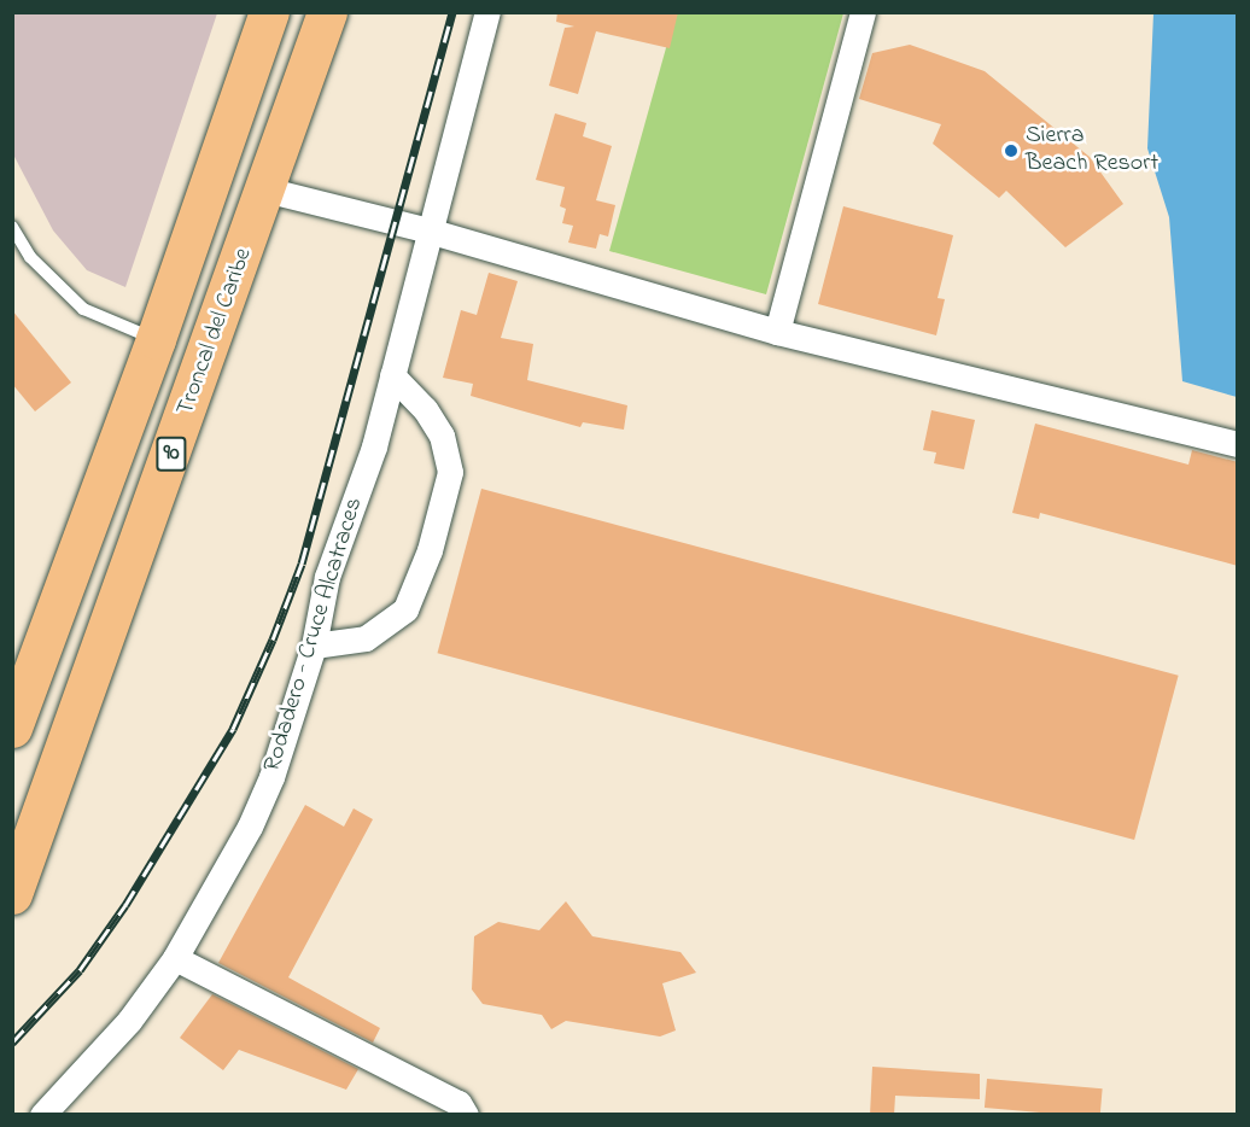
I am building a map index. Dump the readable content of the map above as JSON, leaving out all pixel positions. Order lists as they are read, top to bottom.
{
  "streets": {
    "highway": ["Troncal del Caribe", "90"],
    "street": ["Rodadero - Cruce Alcatraces"]
  },
  "places": ["Sierra Beach Resort"]
}
